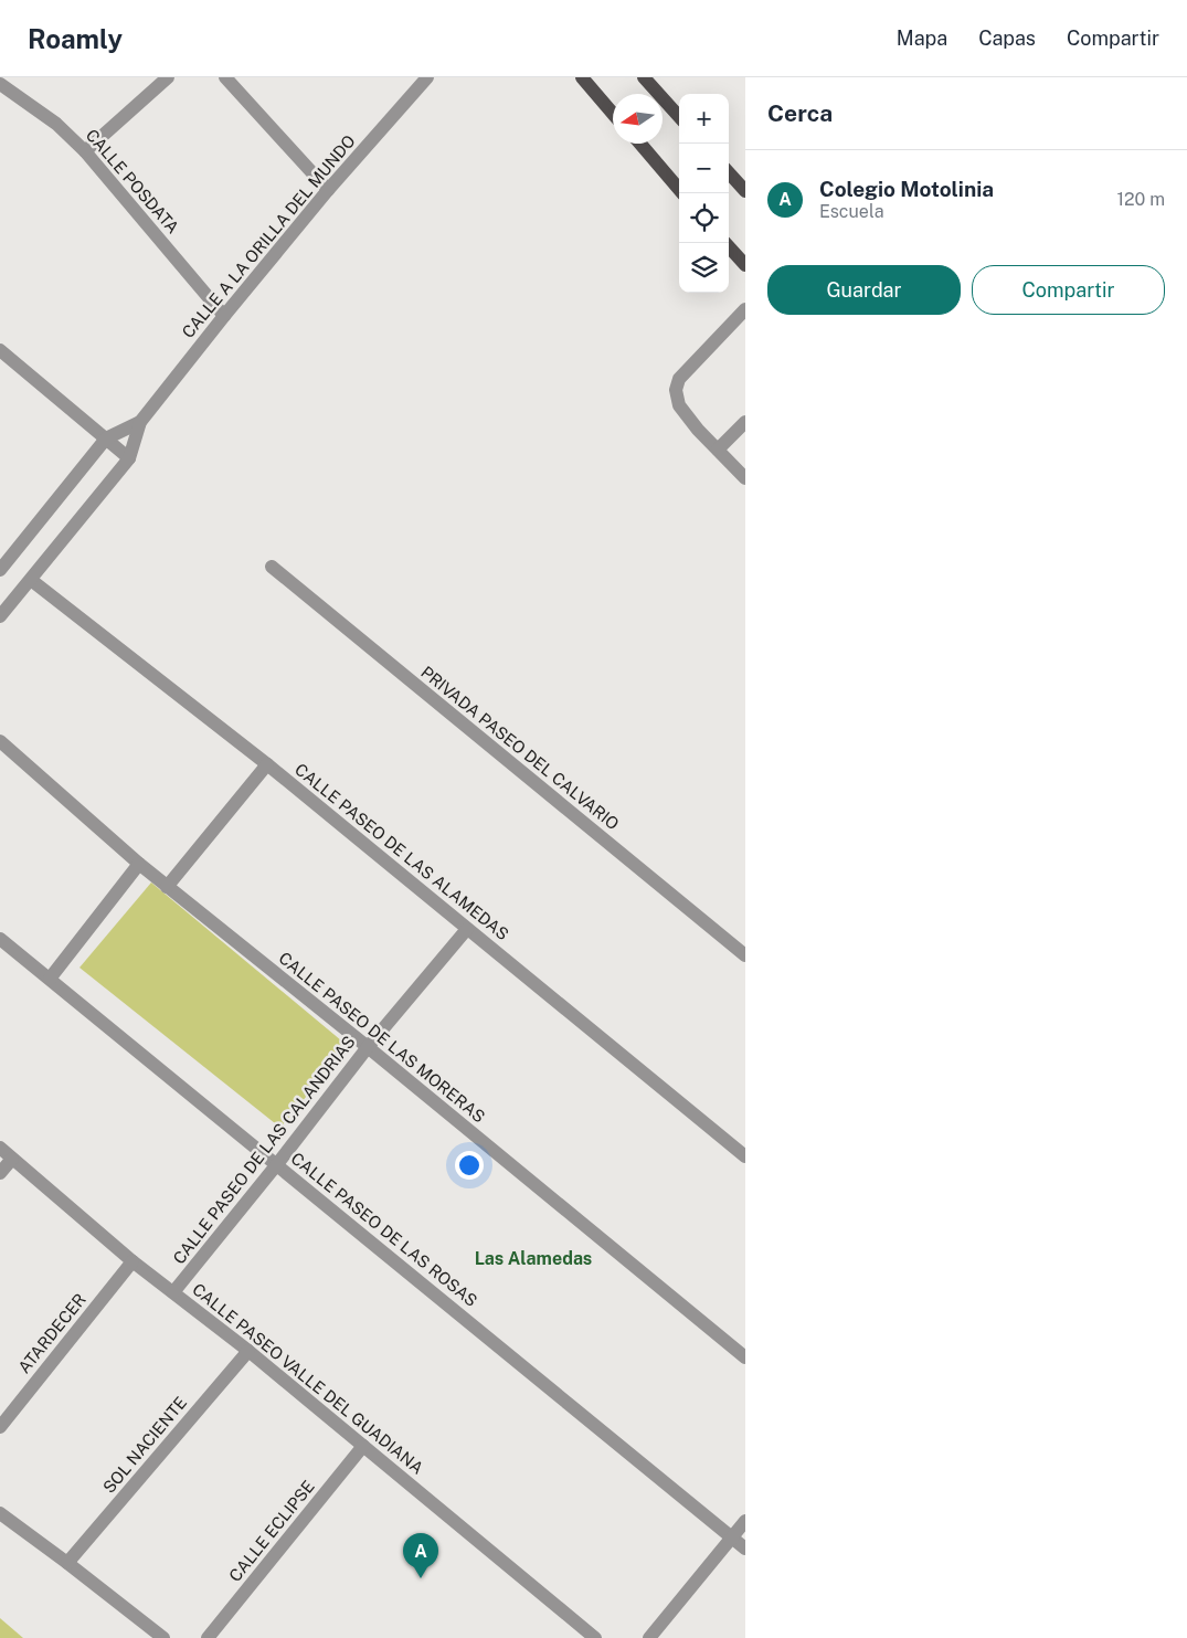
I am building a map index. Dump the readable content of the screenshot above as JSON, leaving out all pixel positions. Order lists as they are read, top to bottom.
{
  "streets": {
    "street": [
      "CALLE POSDATA",
      "CALLE A LA ORILLA DEL MUNDO",
      "PRIVADA PASEO DEL CALVARIO",
      "CALLE PASEO DE LAS ALAMEDAS",
      "CALLE PASEO DE LAS MORERAS",
      "CALLE PASEO DE LAS CALANDRIAS",
      "CALLE PASEO DE LAS ROSAS",
      "ATARDECER",
      "CALLE PASEO VALLE DEL GUADIANA",
      "SOL NACIENTE",
      "CALLE ECLIPSE"
    ]
  },
  "crossings": [
    ["CALLE POSDATA", "CALLE A LA ORILLA DEL MUNDO"],
    ["CALLE A LA ORILLA DEL MUNDO", "CALLE PASEO DE LAS ALAMEDAS"],
    ["CALLE PASEO DE LAS ALAMEDAS", "CALLE PASEO DE LAS CALANDRIAS"],
    ["CALLE PASEO DE LAS MORERAS", "CALLE PASEO DE LAS CALANDRIAS"],
    ["CALLE PASEO DE LAS CALANDRIAS", "CALLE PASEO DE LAS ROSAS"],
    ["CALLE PASEO DE LAS CALANDRIAS", "CALLE PASEO VALLE DEL GUADIANA"],
    ["ATARDECER", "CALLE PASEO VALLE DEL GUADIANA"],
    ["CALLE PASEO VALLE DEL GUADIANA", "SOL NACIENTE"],
    ["CALLE PASEO VALLE DEL GUADIANA", "CALLE ECLIPSE"]
  ],
  "districts": ["Las Alamedas"],
  "north": "left",
  "page": {
    "header": "Roamly",
    "nav": ["Mapa", "Capas", "Compartir"],
    "heading": "Cerca",
    "map_buttons": ["+", "−"],
    "list": [
      {
        "mark": "A",
        "name": "Colegio Motolinia",
        "note": "Escuela",
        "value": "120 m"
      }
    ],
    "buttons": ["Guardar", "Compartir"],
    "pins": "A"
  }
}
